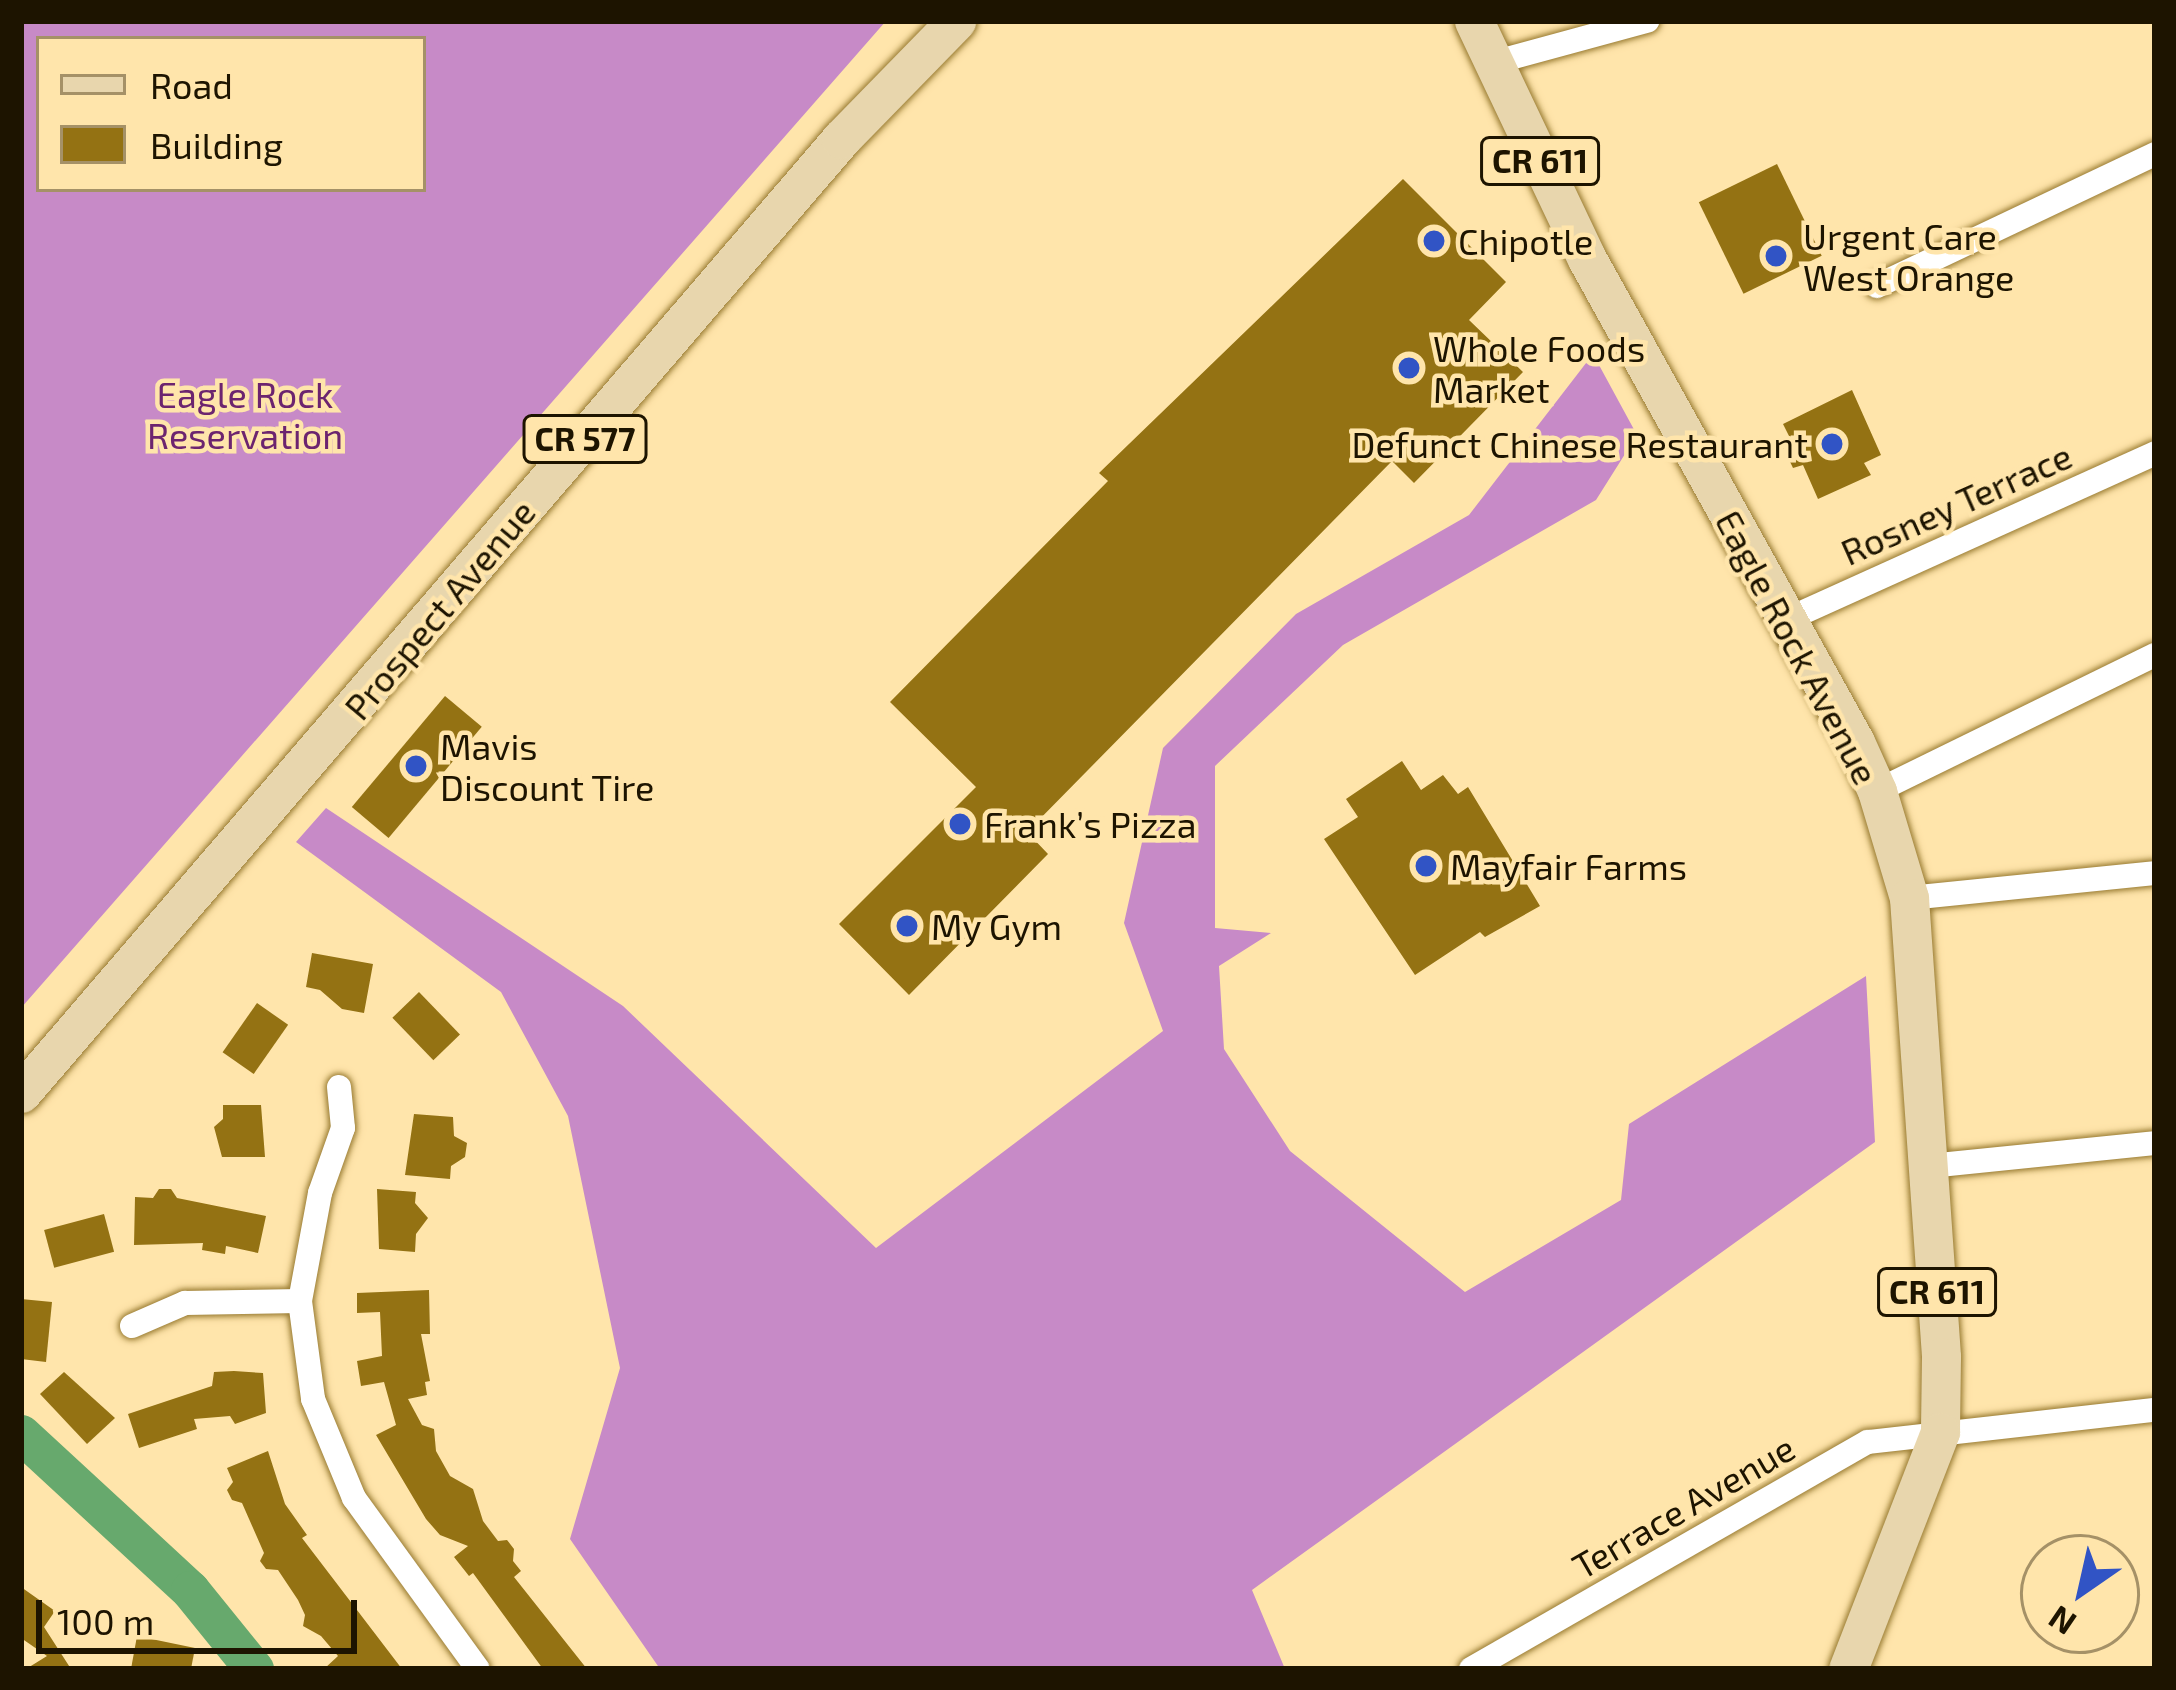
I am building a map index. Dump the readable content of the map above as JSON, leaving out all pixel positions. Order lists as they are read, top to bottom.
{
  "streets": {
    "main road": [
      "CR 611",
      "CR 577",
      "Prospect Avenue",
      "Eagle Rock Avenue"
    ],
    "street": ["Rosney Terrace", "Terrace Avenue"]
  },
  "crossings": [
    ["Rosney Terrace", "Eagle Rock Avenue"],
    ["Eagle Rock Avenue", "Terrace Avenue"]
  ],
  "parks": ["Eagle Rock Reservation"],
  "places": [
    "Chipotle",
    "Urgent Care West Orange",
    "Whole Foods Market",
    "Defunct Chinese Restaurant",
    "Mavis Discount Tire",
    "Frank’s Pizza",
    "Mayfair Farms",
    "My Gym"
  ],
  "legend": ["Road", "Building"],
  "scale_bar": "100 m",
  "north": "bottom left"
}
